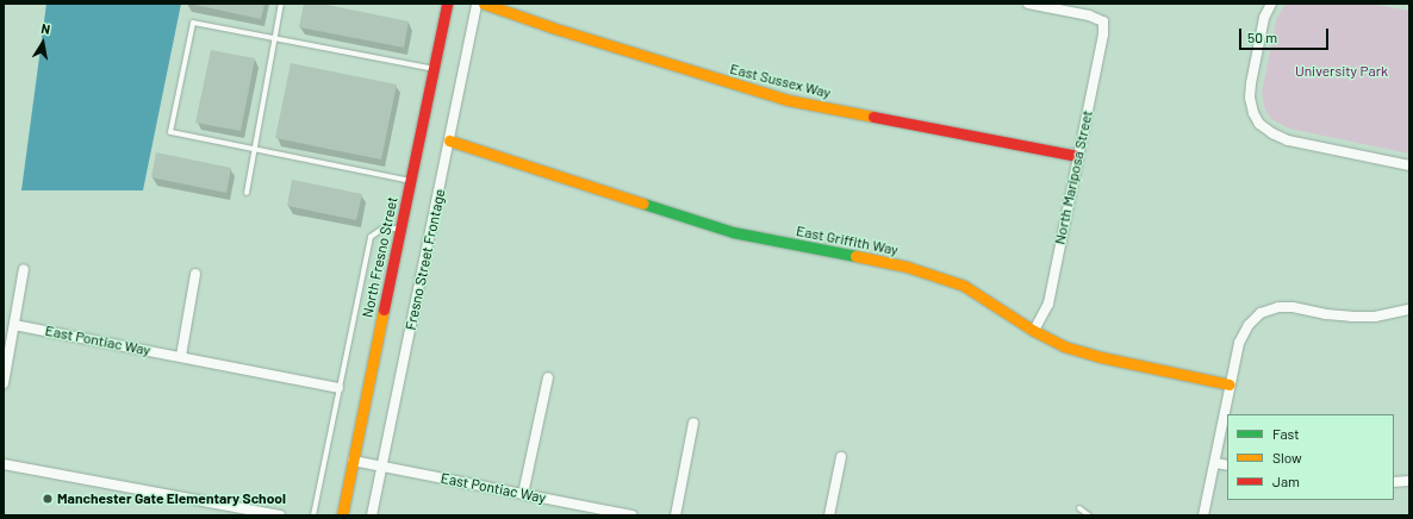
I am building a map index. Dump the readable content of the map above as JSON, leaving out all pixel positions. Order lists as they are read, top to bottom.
{
  "streets": {
    "street": [
      "East Sussex Way",
      "North Mariposa Street",
      "East Griffith Way",
      "North Fresno Street",
      "Fresno Street Frontage",
      "East Pontiac Way"
    ]
  },
  "crossings": [
    ["East Sussex Way", "North Mariposa Street"],
    ["North Mariposa Street", "East Griffith Way"],
    ["East Griffith Way", "Fresno Street Frontage"],
    ["North Fresno Street", "East Pontiac Way"],
    ["Fresno Street Frontage", "East Pontiac Way"]
  ],
  "parks": ["University Park"],
  "places": ["Manchester Gate Elementary School"],
  "legend": ["Fast", "Slow", "Jam"],
  "scale_bar": "50 m",
  "north": "top"
}
